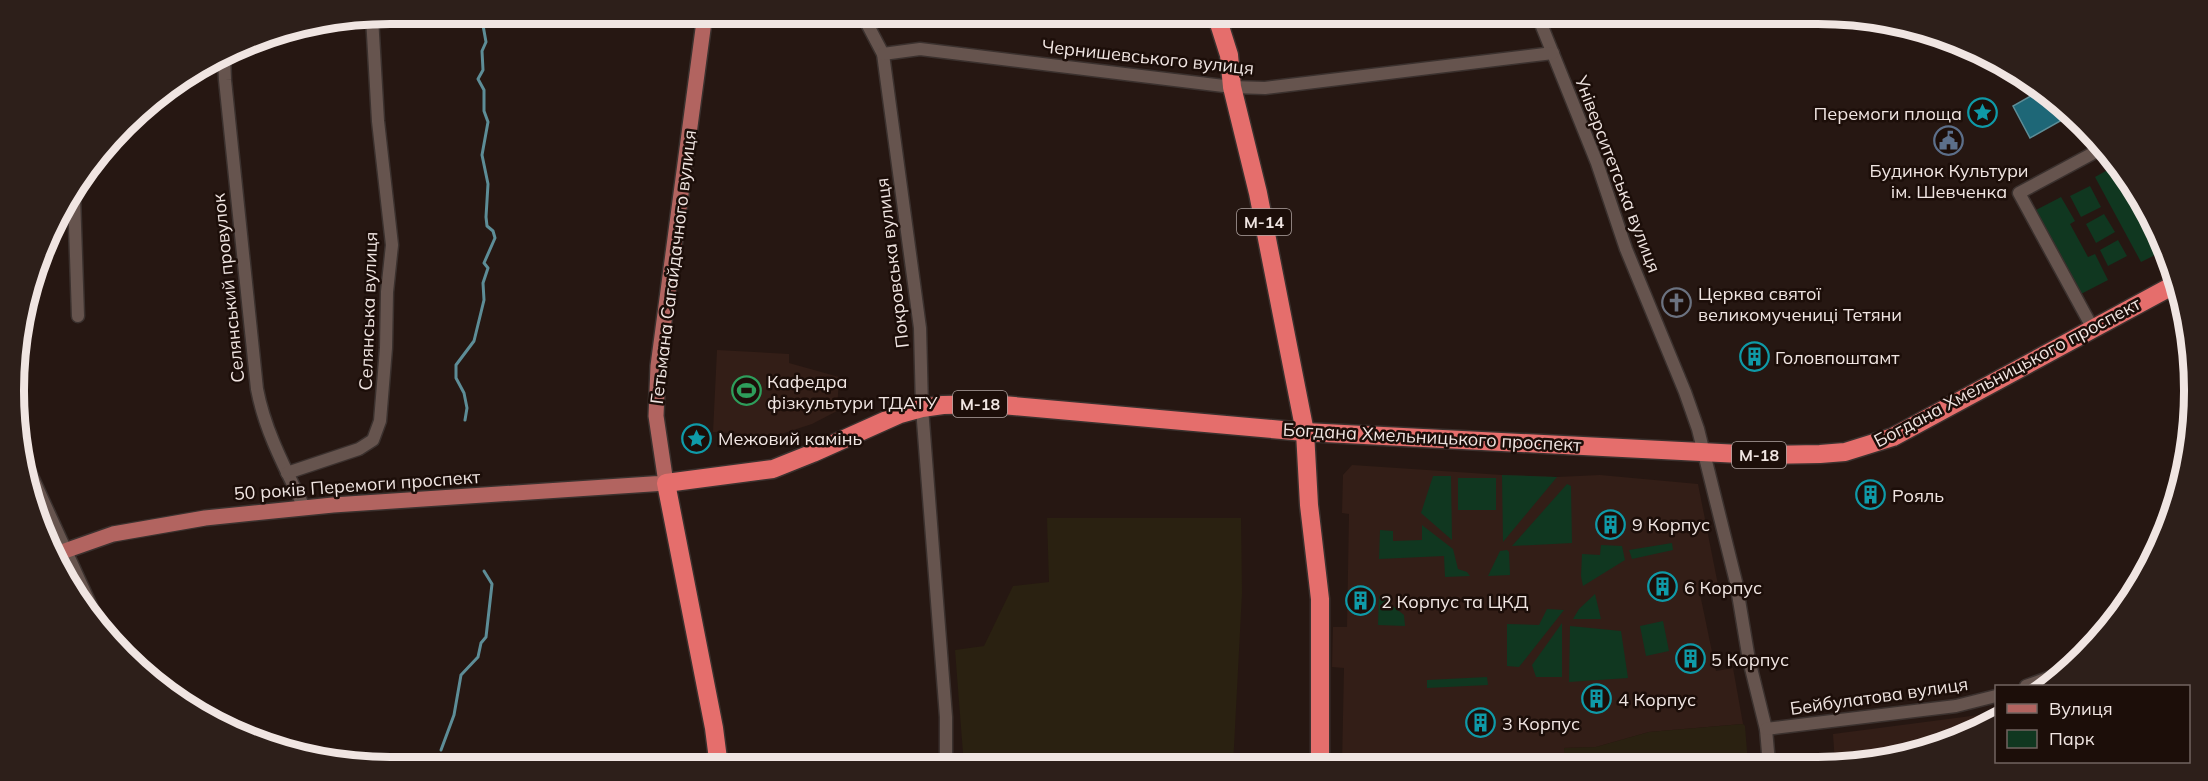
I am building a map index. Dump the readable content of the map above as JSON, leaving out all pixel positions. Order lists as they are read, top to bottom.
{
  "streets": {
    "highway": [
      "М-14",
      "Гетьмана Сагайдачного вулиця",
      "Богдана Хмельницького проспект",
      "М-18"
    ],
    "main road": ["50 років Перемоги проспект"],
    "street": [
      "Чернишевського вулиця",
      "Університетська вулиця",
      "Покровська вулиця",
      "Селянський провулок",
      "Селянська вулиця",
      "Бейбулатова вулиця"
    ]
  },
  "crossings": [
    ["Чернишевського вулиця", "Університетська вулиця"],
    ["Чернишевського вулиця", "М-14"],
    ["Чернишевського вулиця", "Покровська вулиця"],
    ["Університетська вулиця", "Богдана Хмельницького проспект"],
    ["Університетська вулиця", "Бейбулатова вулиця"],
    ["М-14", "Богдана Хмельницького проспект"],
    ["Покровська вулиця", "Богдана Хмельницького проспект"],
    ["Гетьмана Сагайдачного вулиця", "Богдана Хмельницького проспект"],
    ["Гетьмана Сагайдачного вулиця", "50 років Перемоги проспект"],
    ["Селянський провулок", "Селянська вулиця"],
    ["Селянський провулок", "50 років Перемоги проспект"],
    ["Богдана Хмельницького проспект", "50 років Перемоги проспект"]
  ],
  "places": {
    "place": ["Перемоги площа", "Межовий камінь"],
    "public building": ["Будинок Культури ім. Шевченка"],
    "church": ["Церква святої великомучениці Тетяни"],
    "building": [
      "Головпоштамт",
      "Рояль",
      "9 Корпус",
      "6 Корпус",
      "2 Корпус та ЦКД",
      "5 Корпус",
      "4 Корпус",
      "3 Корпус"
    ],
    "sports": ["Кафедра фізкультури ТДАТУ"]
  },
  "legend": ["Вулиця", "Парк"]
}
